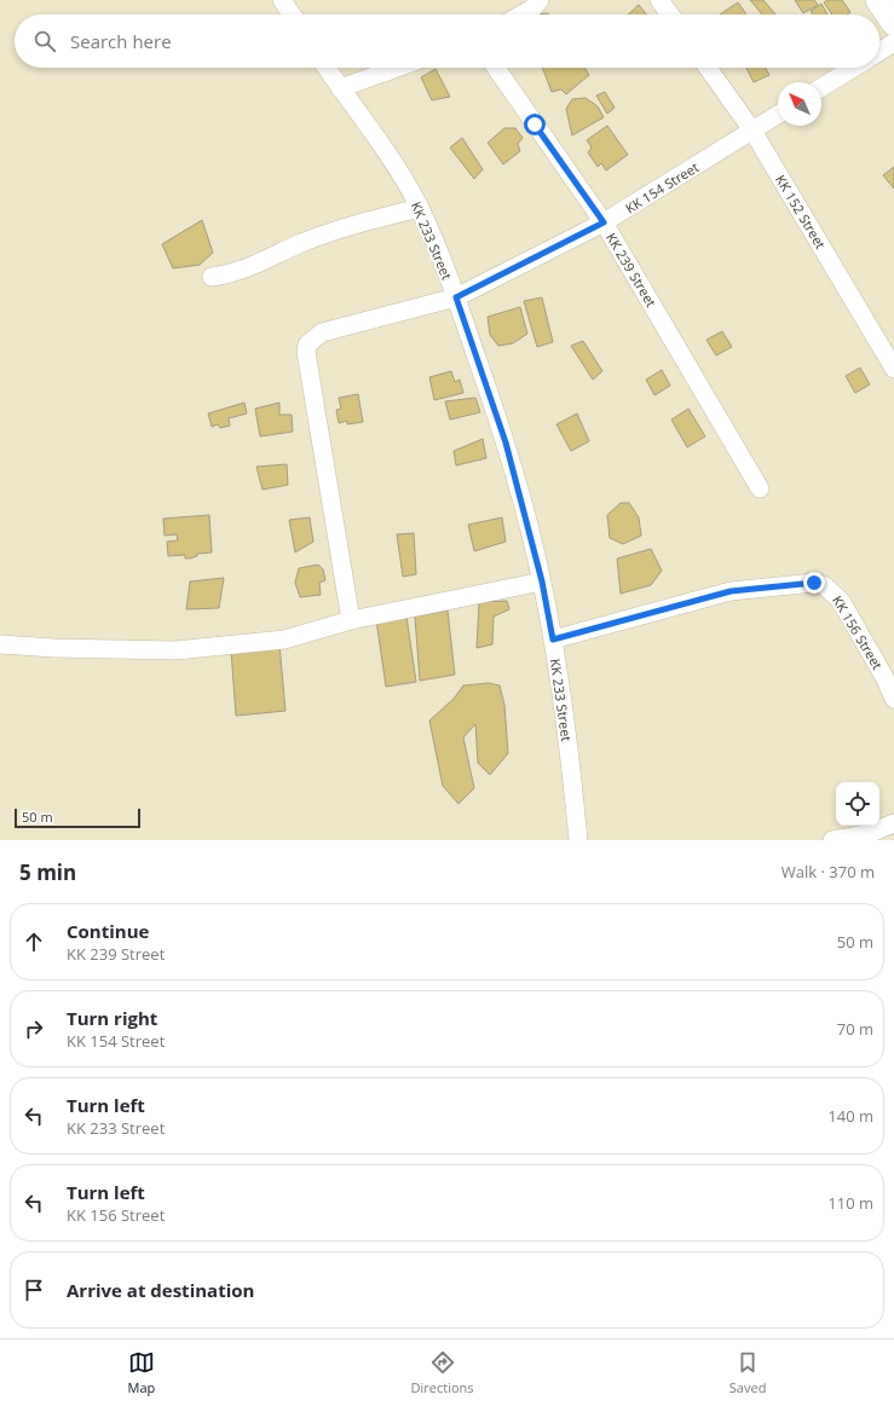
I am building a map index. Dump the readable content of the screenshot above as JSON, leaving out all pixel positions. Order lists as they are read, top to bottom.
{
  "streets": {
    "street": [
      "KK 154 Street",
      "KK 152 Street",
      "KK 233 Street",
      "KK 239 Street",
      "KK 156 Street"
    ]
  },
  "crossings": [
    ["KK 154 Street", "KK 152 Street"],
    ["KK 154 Street", "KK 233 Street"],
    ["KK 154 Street", "KK 239 Street"],
    ["KK 233 Street", "KK 156 Street"]
  ],
  "scale_bar": "50 m",
  "north": "top left",
  "page": {
    "search": "Search here",
    "scale": "50 m",
    "heading": ["5 min", "Walk · 370 m"],
    "list": [
      ["Continue", "KK 239 Street", "50 m"],
      ["Turn right", "KK 154 Street", "70 m"],
      ["Turn left", "KK 233 Street", "140 m"],
      ["Turn left", "KK 156 Street", "110 m"],
      "Arrive at destination"
    ],
    "nav": ["Map", "Directions", "Saved"]
  }
}
